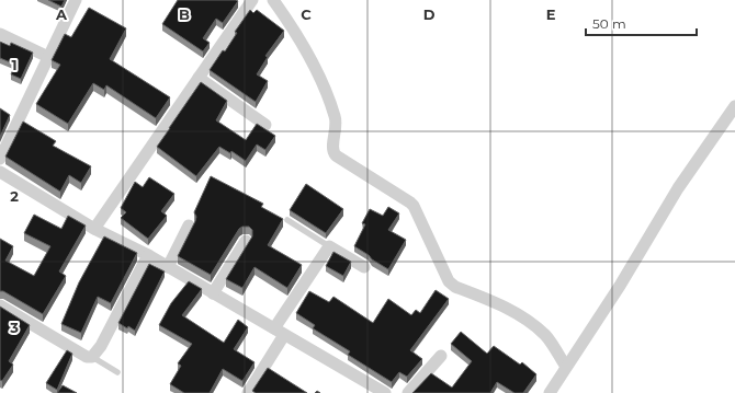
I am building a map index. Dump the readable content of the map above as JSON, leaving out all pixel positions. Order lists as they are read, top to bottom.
{
  "scale_bar": "50 m",
  "grid": {
    "columns": [
      "A",
      "B",
      "C",
      "D",
      "E"
    ],
    "rows": ["1", "2", "3"]
  }
}
